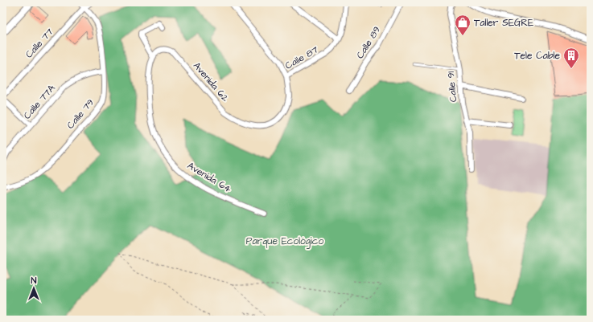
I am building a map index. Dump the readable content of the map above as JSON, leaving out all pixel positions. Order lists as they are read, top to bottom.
{
  "streets": {
    "street": [
      "Calle 89",
      "Calle 77",
      "Calle 87",
      "Avenida 62",
      "Calle 91",
      "Calle 77A",
      "Calle 79",
      "Avenida 64"
    ]
  },
  "crossings": [
    ["Calle 77", "Calle 79"],
    ["Calle 87", "Avenida 62"],
    ["Avenida 62", "Avenida 64"],
    ["Calle 77A", "Calle 79"]
  ],
  "parks": ["Parque Ecológico"],
  "places": {
    "shop": ["Taller SEGRE"],
    "building": ["Tele Cable"]
  },
  "north": "top"
}
